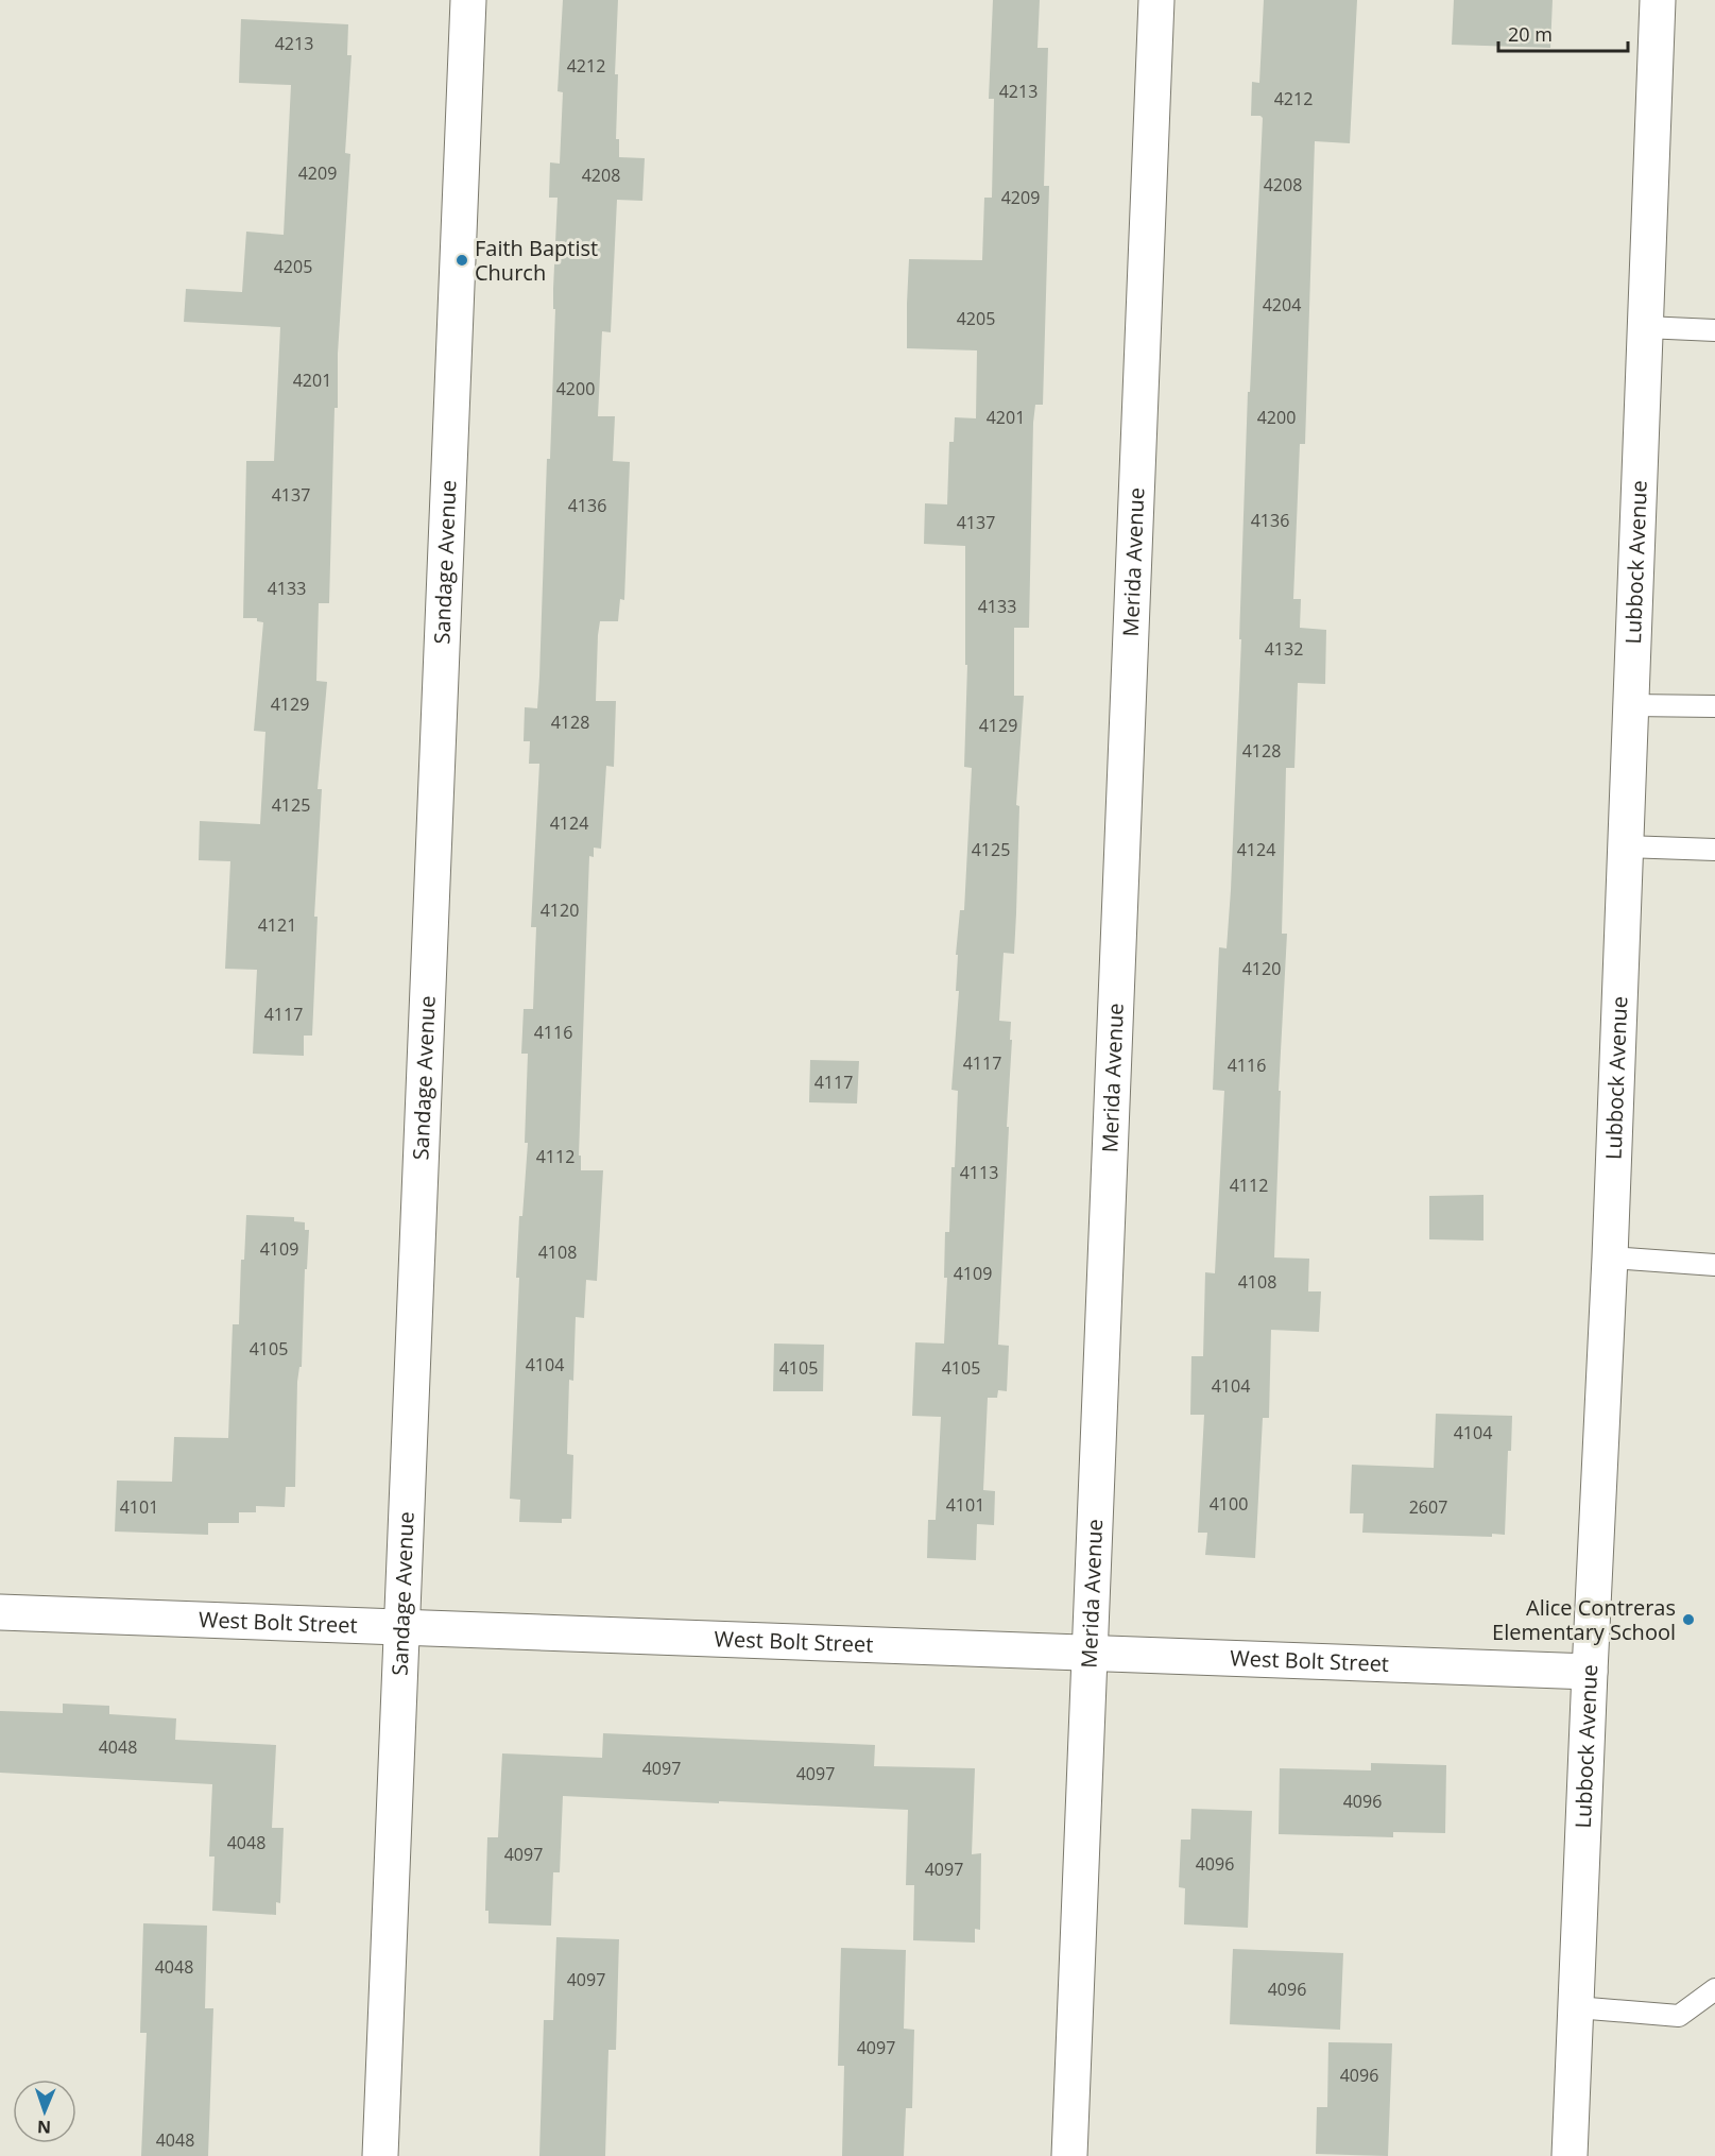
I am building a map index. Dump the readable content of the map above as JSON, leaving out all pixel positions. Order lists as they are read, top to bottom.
{
  "streets": {
    "street": [
      "Sandage Avenue",
      "Merida Avenue",
      "Lubbock Avenue",
      "West Bolt Street"
    ]
  },
  "crossings": [
    ["Sandage Avenue", "West Bolt Street"],
    ["Merida Avenue", "West Bolt Street"],
    ["Lubbock Avenue", "West Bolt Street"]
  ],
  "places": ["Faith Baptist Church", "Alice Contreras Elementary School"],
  "house_numbers": [
    "4213",
    "4212",
    "4213",
    "4212",
    "4209",
    "4208",
    "4208",
    "4209",
    "4205",
    "4204",
    "4205",
    "4201",
    "4200",
    "4201",
    "4200",
    "4137",
    "4136",
    "4136",
    "4137",
    "4133",
    "4133",
    "4132",
    "4129",
    "4128",
    "4129",
    "4128",
    "4125",
    "4124",
    "4125",
    "4124",
    "4120",
    "4121",
    "4120",
    "4117",
    "4116",
    "4117",
    "4116",
    "4117",
    "4112",
    "4113",
    "4112",
    "4109",
    "4108",
    "4109",
    "4108",
    "4105",
    "4104",
    "4105",
    "4105",
    "4104",
    "4104",
    "4100",
    "4101",
    "4101",
    "2607",
    "4048",
    "4097",
    "4097",
    "4096",
    "4048",
    "4097",
    "4096",
    "4097",
    "4048",
    "4097",
    "4096",
    "4097",
    "4096",
    "4048"
  ],
  "scale_bar": "20 m",
  "north": "bottom"
}
